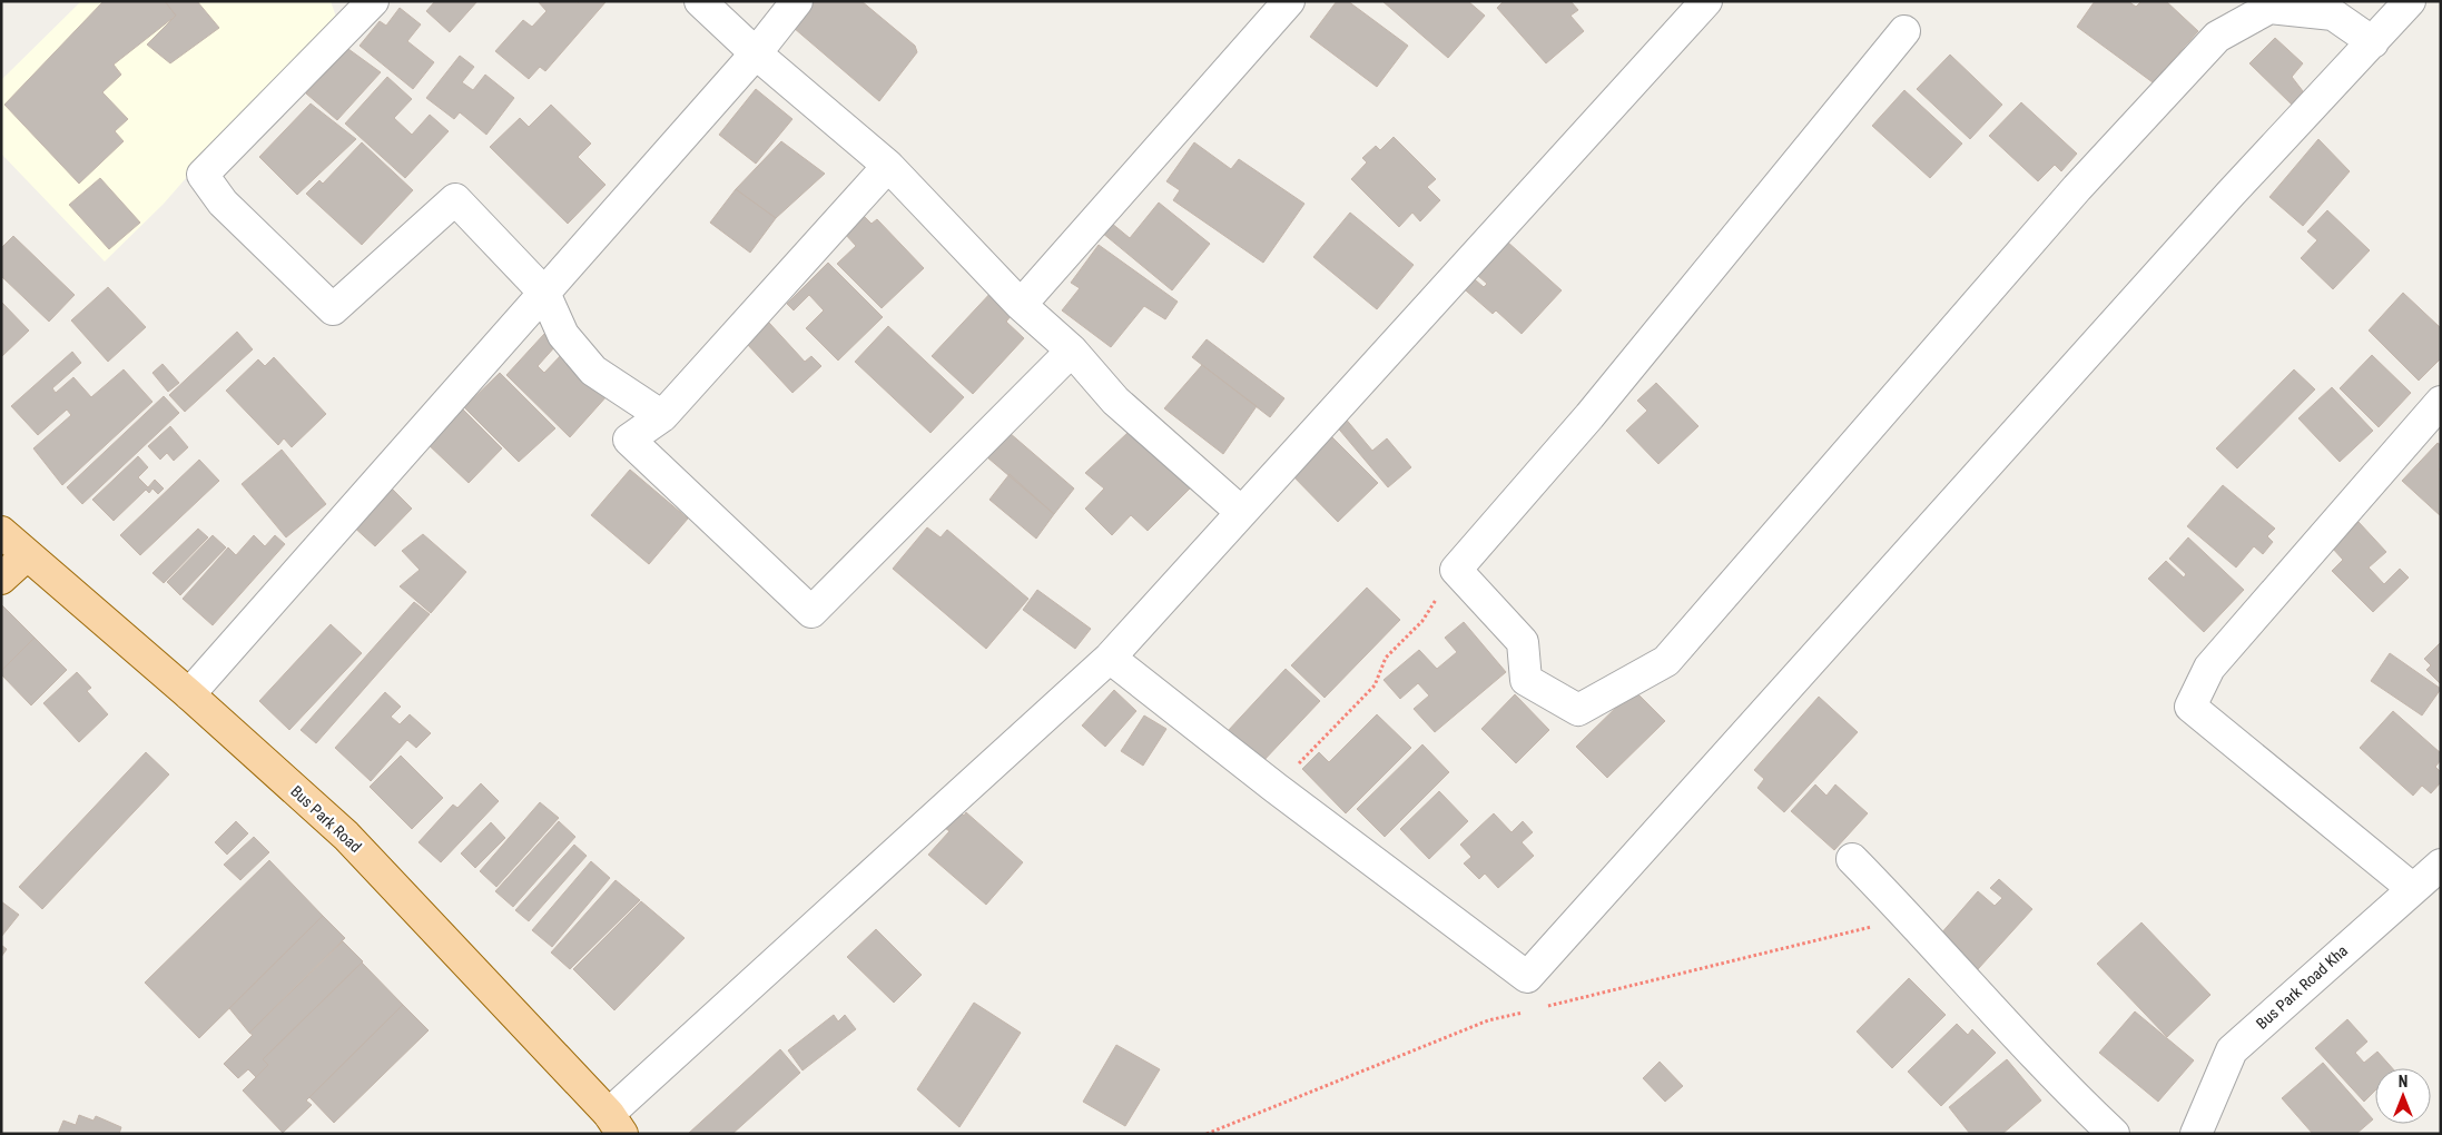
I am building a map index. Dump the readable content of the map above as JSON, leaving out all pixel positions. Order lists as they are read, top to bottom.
{
  "streets": {
    "main road": ["Bus Park Road"],
    "street": ["Bus Park Road Kha"]
  },
  "north": "top"
}
